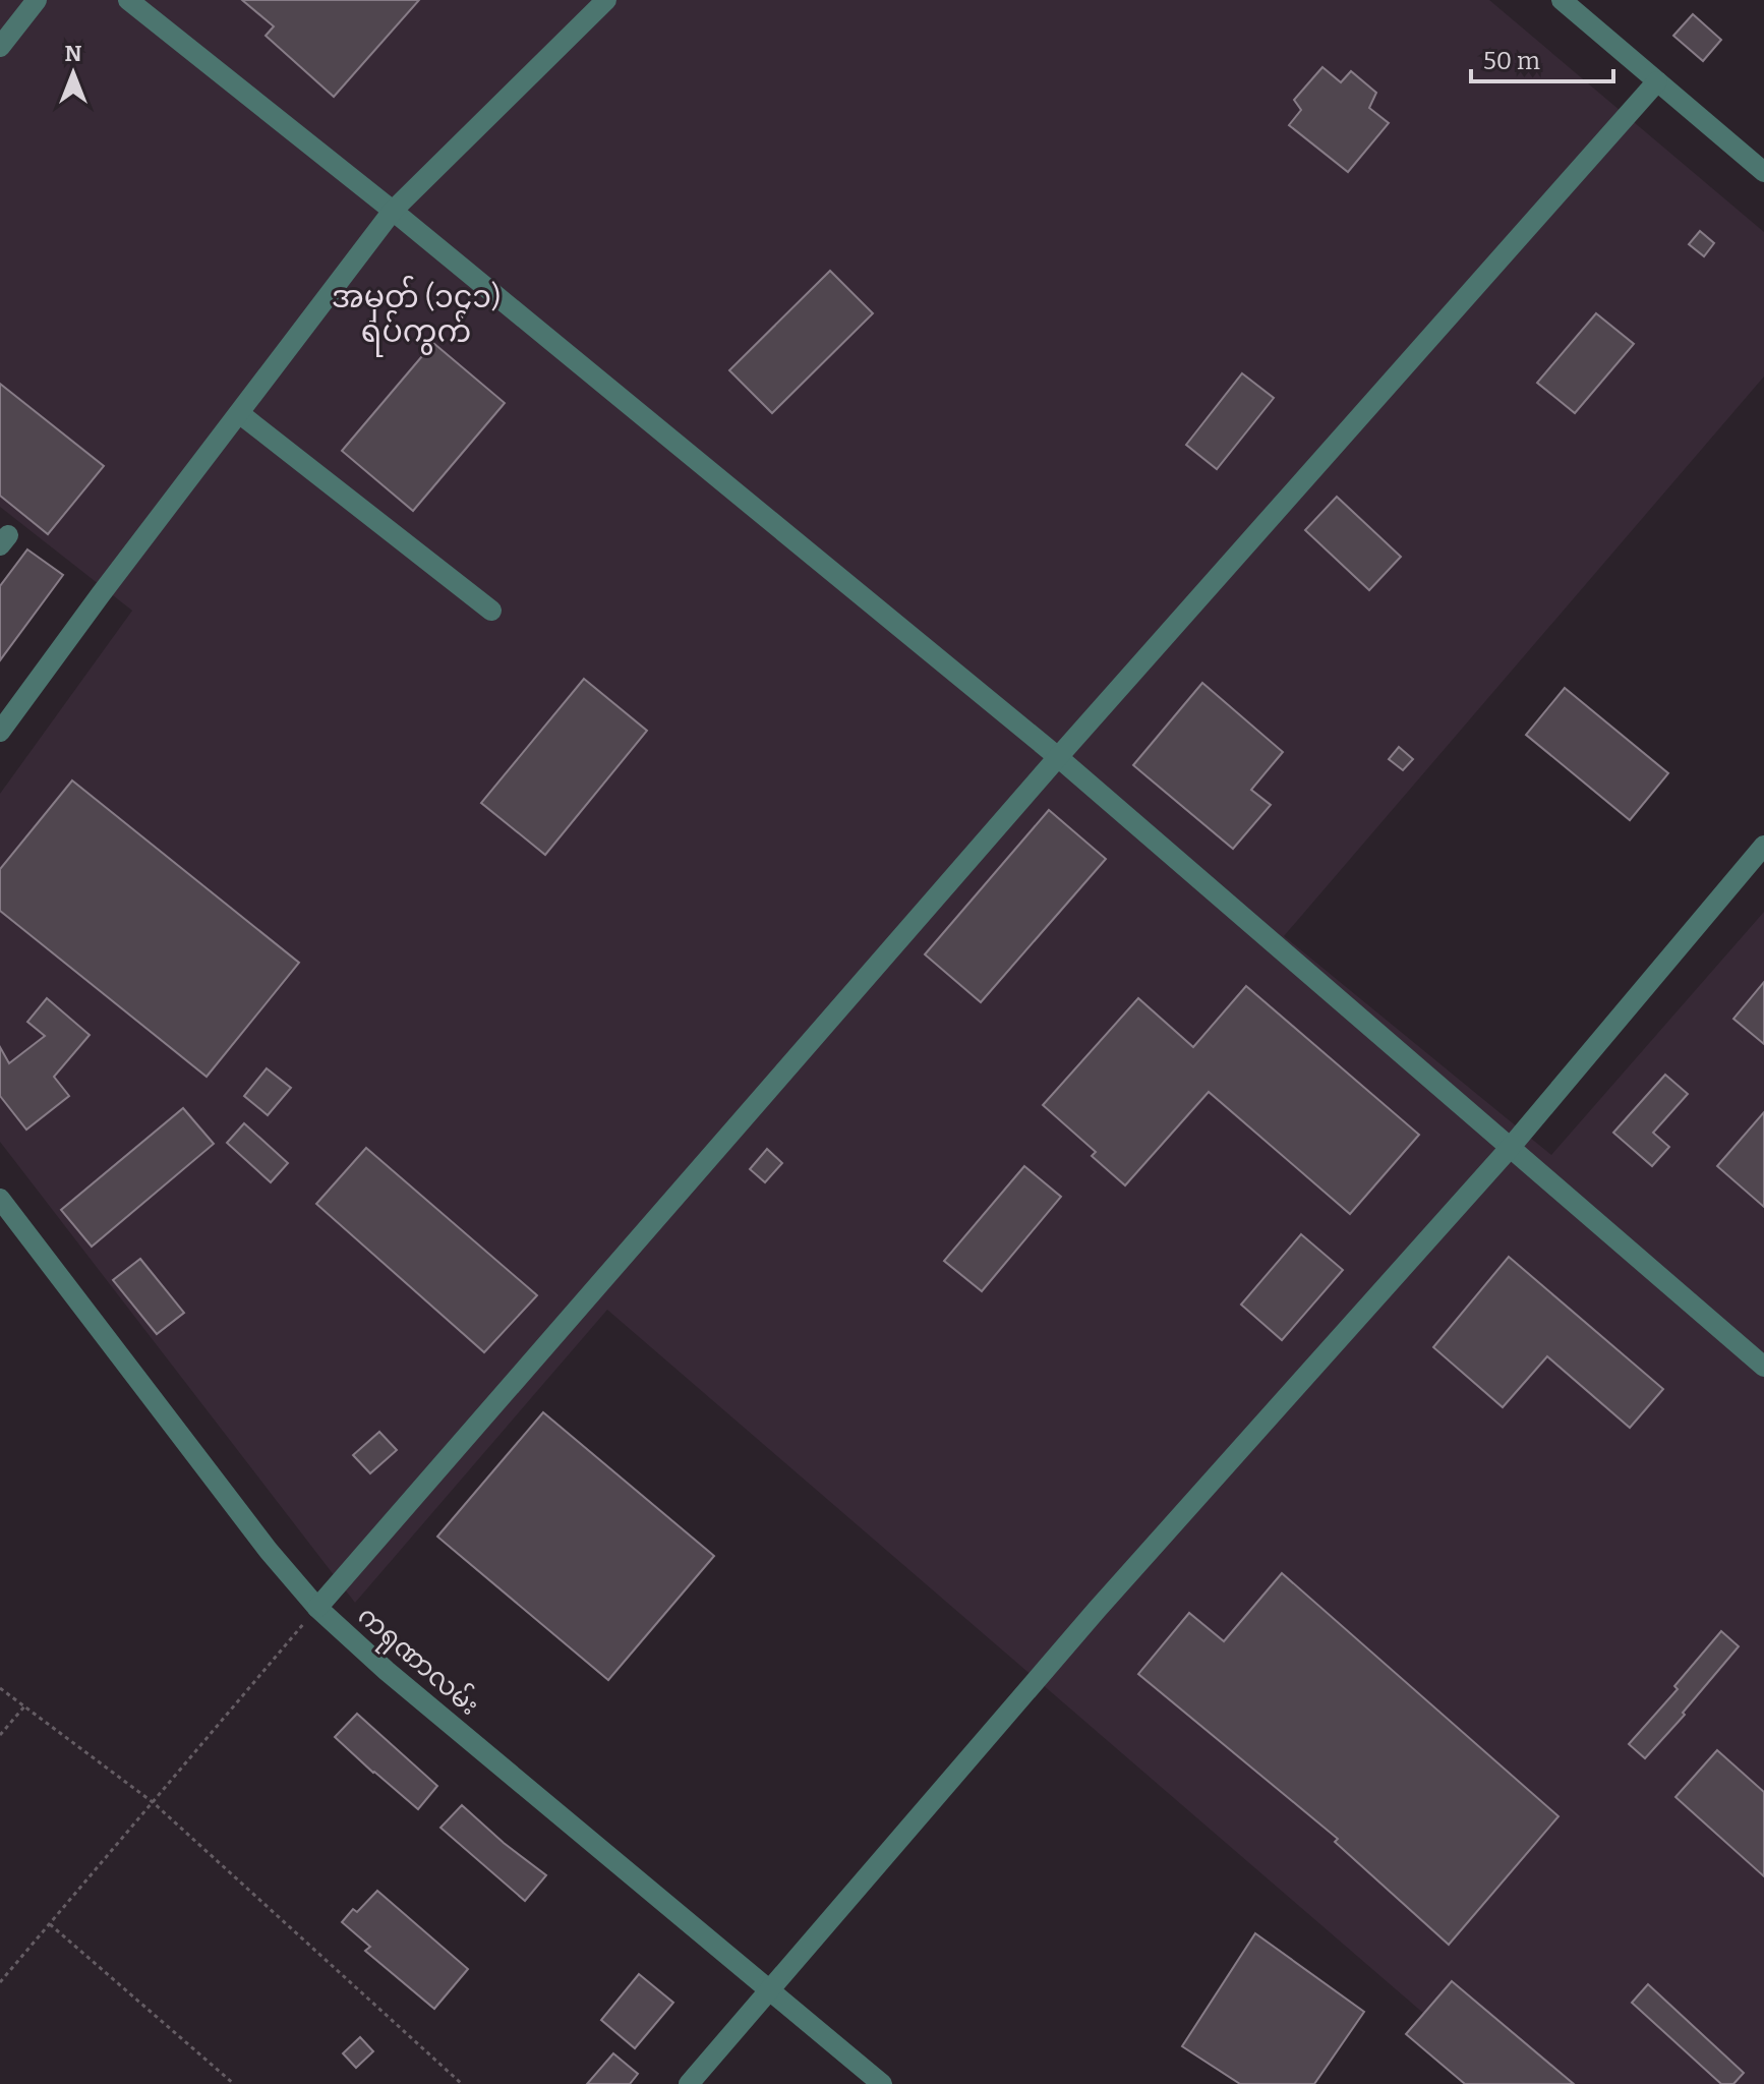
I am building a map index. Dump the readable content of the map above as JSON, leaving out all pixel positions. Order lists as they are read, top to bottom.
{
  "streets": {
    "street": ["ကရုဏာလမ်း"]
  },
  "districts": ["အမှတ် (၁၄၁) ရပ်ကွက်"],
  "scale_bar": "50 m",
  "north": "top"
}
